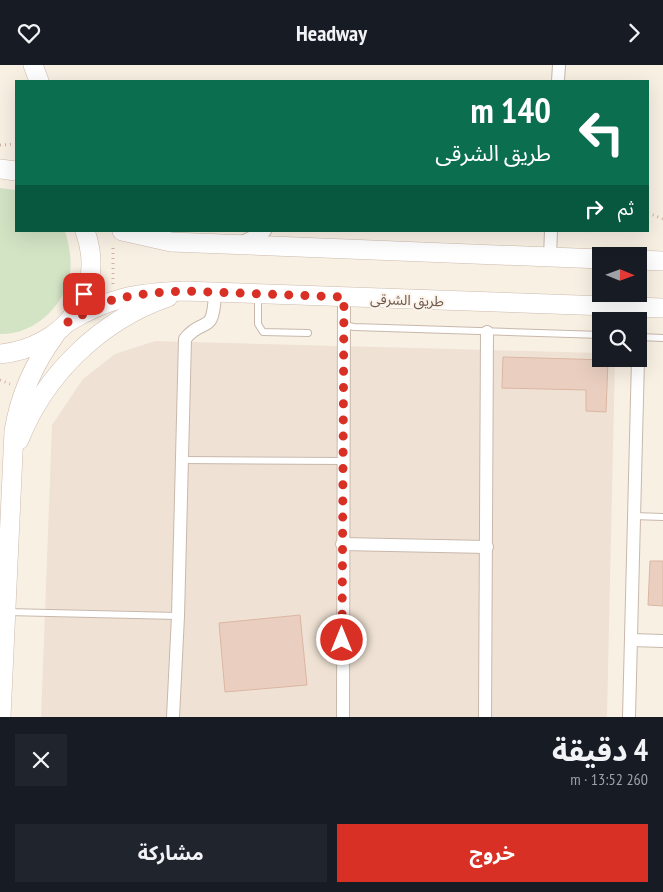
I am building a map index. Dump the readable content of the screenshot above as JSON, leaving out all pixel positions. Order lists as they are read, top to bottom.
{
  "streets": {
    "main road": ["طريق الشرقى"]
  },
  "north": "right",
  "page": {
    "header": "Headway",
    "turn": ["140 m", "طريق الشرقى"],
    "then": "ثم",
    "heading": ["4 دقيقة", "260 m · 13:52"],
    "buttons": ["خروج", "مشاركة"]
  }
}
